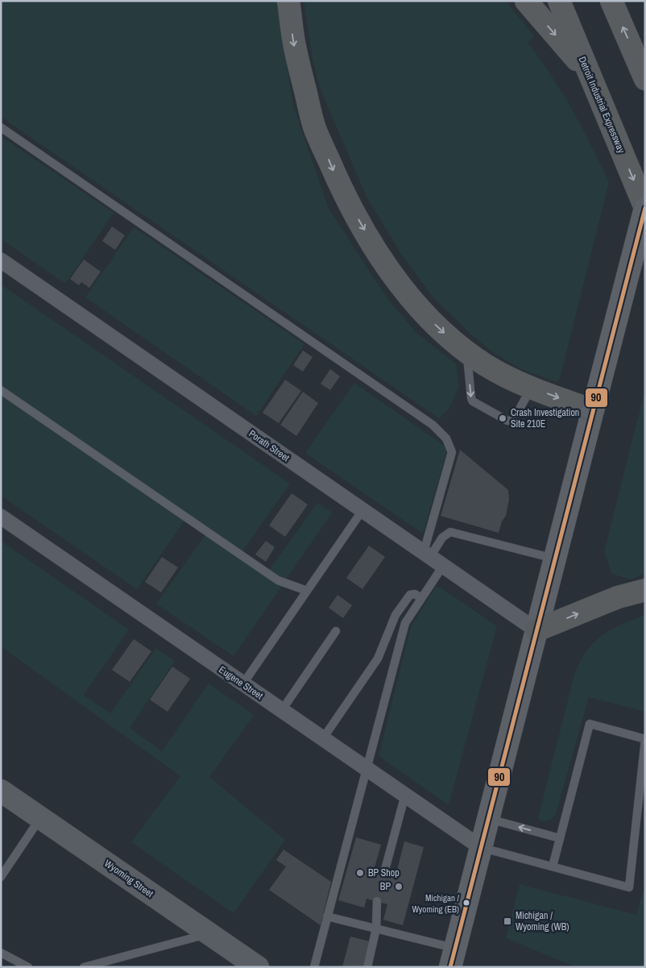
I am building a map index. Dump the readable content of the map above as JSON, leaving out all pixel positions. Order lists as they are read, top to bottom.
{
  "streets": {
    "highway": ["Detroit Industrial Expressway"],
    "main road": ["Wyoming Street"],
    "street": ["Porath Street", "Eugene Street"]
  },
  "one_way": ["Detroit Industrial Expressway"],
  "places": {
    "other": [
      "Crash Investigation Site 210E",
      "BP Shop",
      "BP",
      "Michigan / Wyoming (EB)"
    ],
    "transit": ["Michigan / Wyoming (WB)"]
  },
  "lines": ["transit line 90"]
}
